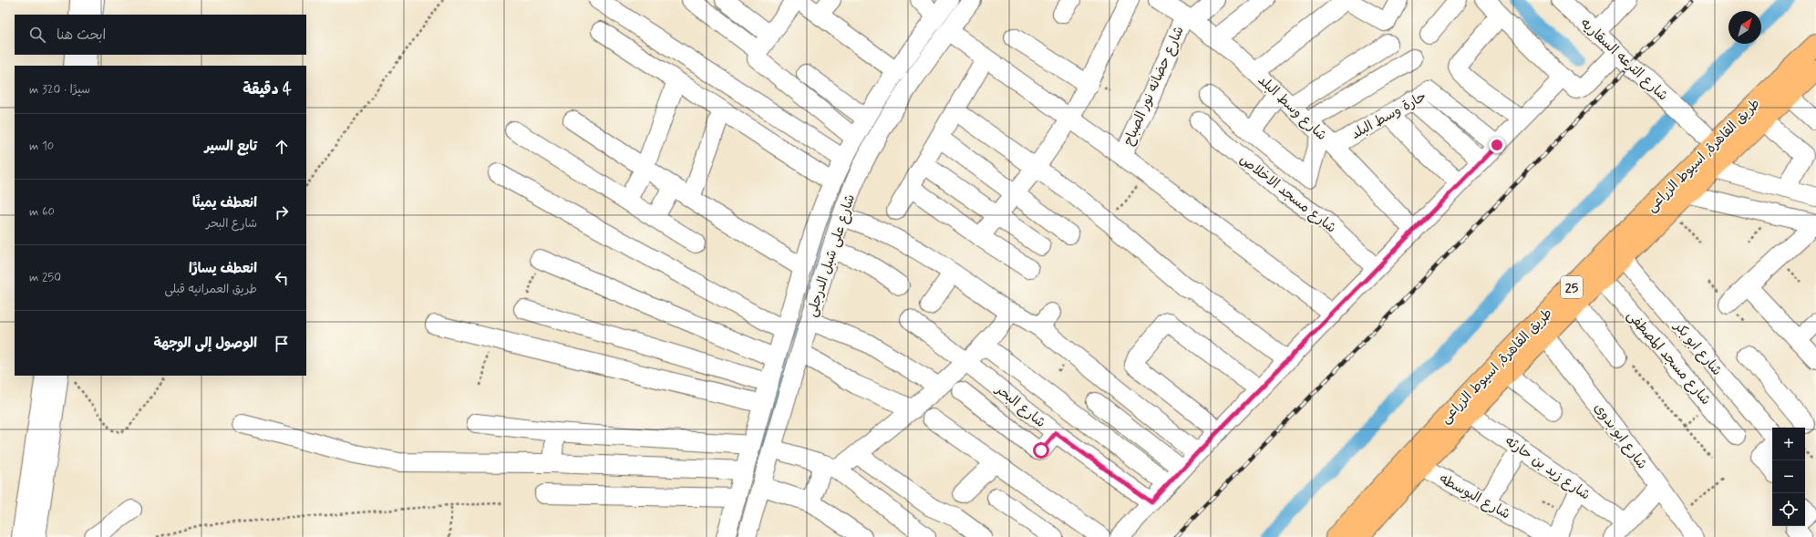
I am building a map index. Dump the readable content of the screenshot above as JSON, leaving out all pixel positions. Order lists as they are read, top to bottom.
{
  "streets": {
    "highway": ["طريق القاهرة, اسيوط الزراعى", "25"],
    "street": [
      "شارع الترعه السقاريه",
      "شارع حضانه نور الصباح",
      "شارع وسط البلد",
      "حارة وسط البلد",
      "شارع مسجد الاخلاص",
      "شارع على شبل الدرجلى",
      "شارع ابو بكر",
      "شارع مسجد المصطفى",
      "شارع البحر",
      "شارع ابو بدوى",
      "شارع زيد بن حارثه",
      "شارع البوسطه"
    ]
  },
  "crossings": [
    ["شارع الترعه السقاريه", "طريق القاهرة, اسيوط الزراعى"],
    ["شارع حضانه نور الصباح", "شارع وسط البلد"],
    ["شارع وسط البلد", "حارة وسط البلد"],
    ["طريق القاهرة, اسيوط الزراعى", "شارع ابو بكر"],
    ["طريق القاهرة, اسيوط الزراعى", "شارع مسجد المصطفى"],
    ["طريق القاهرة, اسيوط الزراعى", "شارع ابو بدوى"],
    ["طريق القاهرة, اسيوط الزراعى", "شارع زيد بن حارثه"],
    ["طريق القاهرة, اسيوط الزراعى", "شارع البوسطه"]
  ],
  "north": "top right",
  "page": {
    "search": "ابحث هنا",
    "heading": ["4 دقيقة", "سيرًا · 320 m"],
    "list": [
      ["تابع السير", "10 m"],
      ["انعطف يمينًا", "شارع البحر", "60 m"],
      ["انعطف يسارًا", "طريق العمرانيه قبلى", "250 m"],
      "الوصول إلى الوجهة"
    ],
    "map_buttons": ["+", "−"]
  }
}
